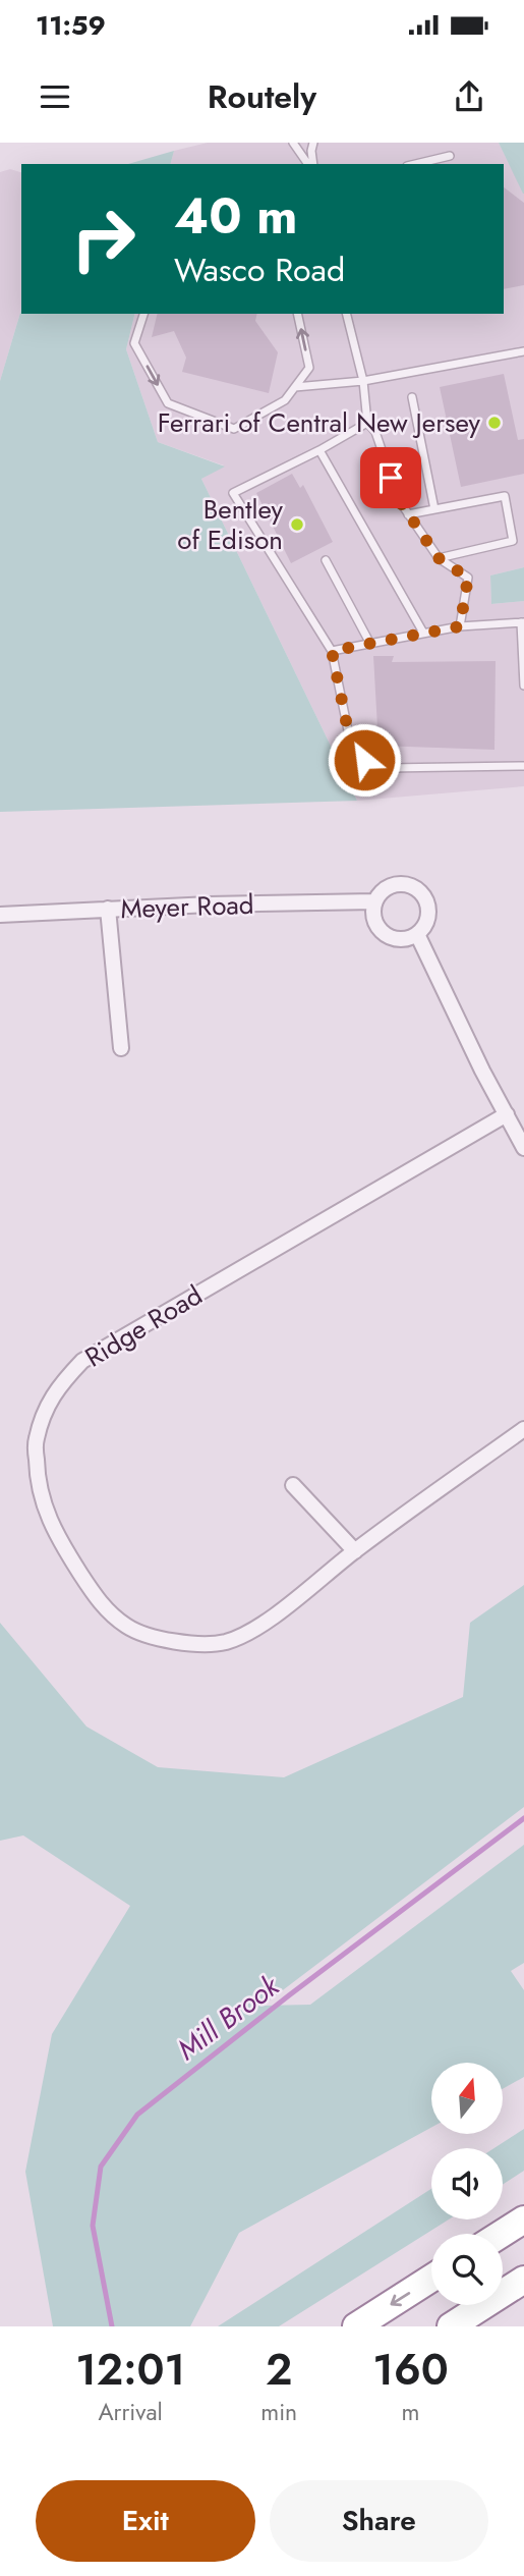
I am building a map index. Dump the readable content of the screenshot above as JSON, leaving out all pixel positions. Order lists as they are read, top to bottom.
{
  "streets": {
    "street": ["Meyer Road", "Ridge Road"]
  },
  "water": ["Mill Brook"],
  "places": ["Ferrari of Central New Jersey", "Bentley of Edison"],
  "north": "top",
  "page": {
    "status": "11:59",
    "header": "Routely",
    "turn": ["40 m", "Wasco Road"],
    "eta": [
      "12:01",
      "Arrival",
      "2",
      "min",
      "160",
      "m"
    ],
    "buttons": ["Exit", "Share"]
  }
}
